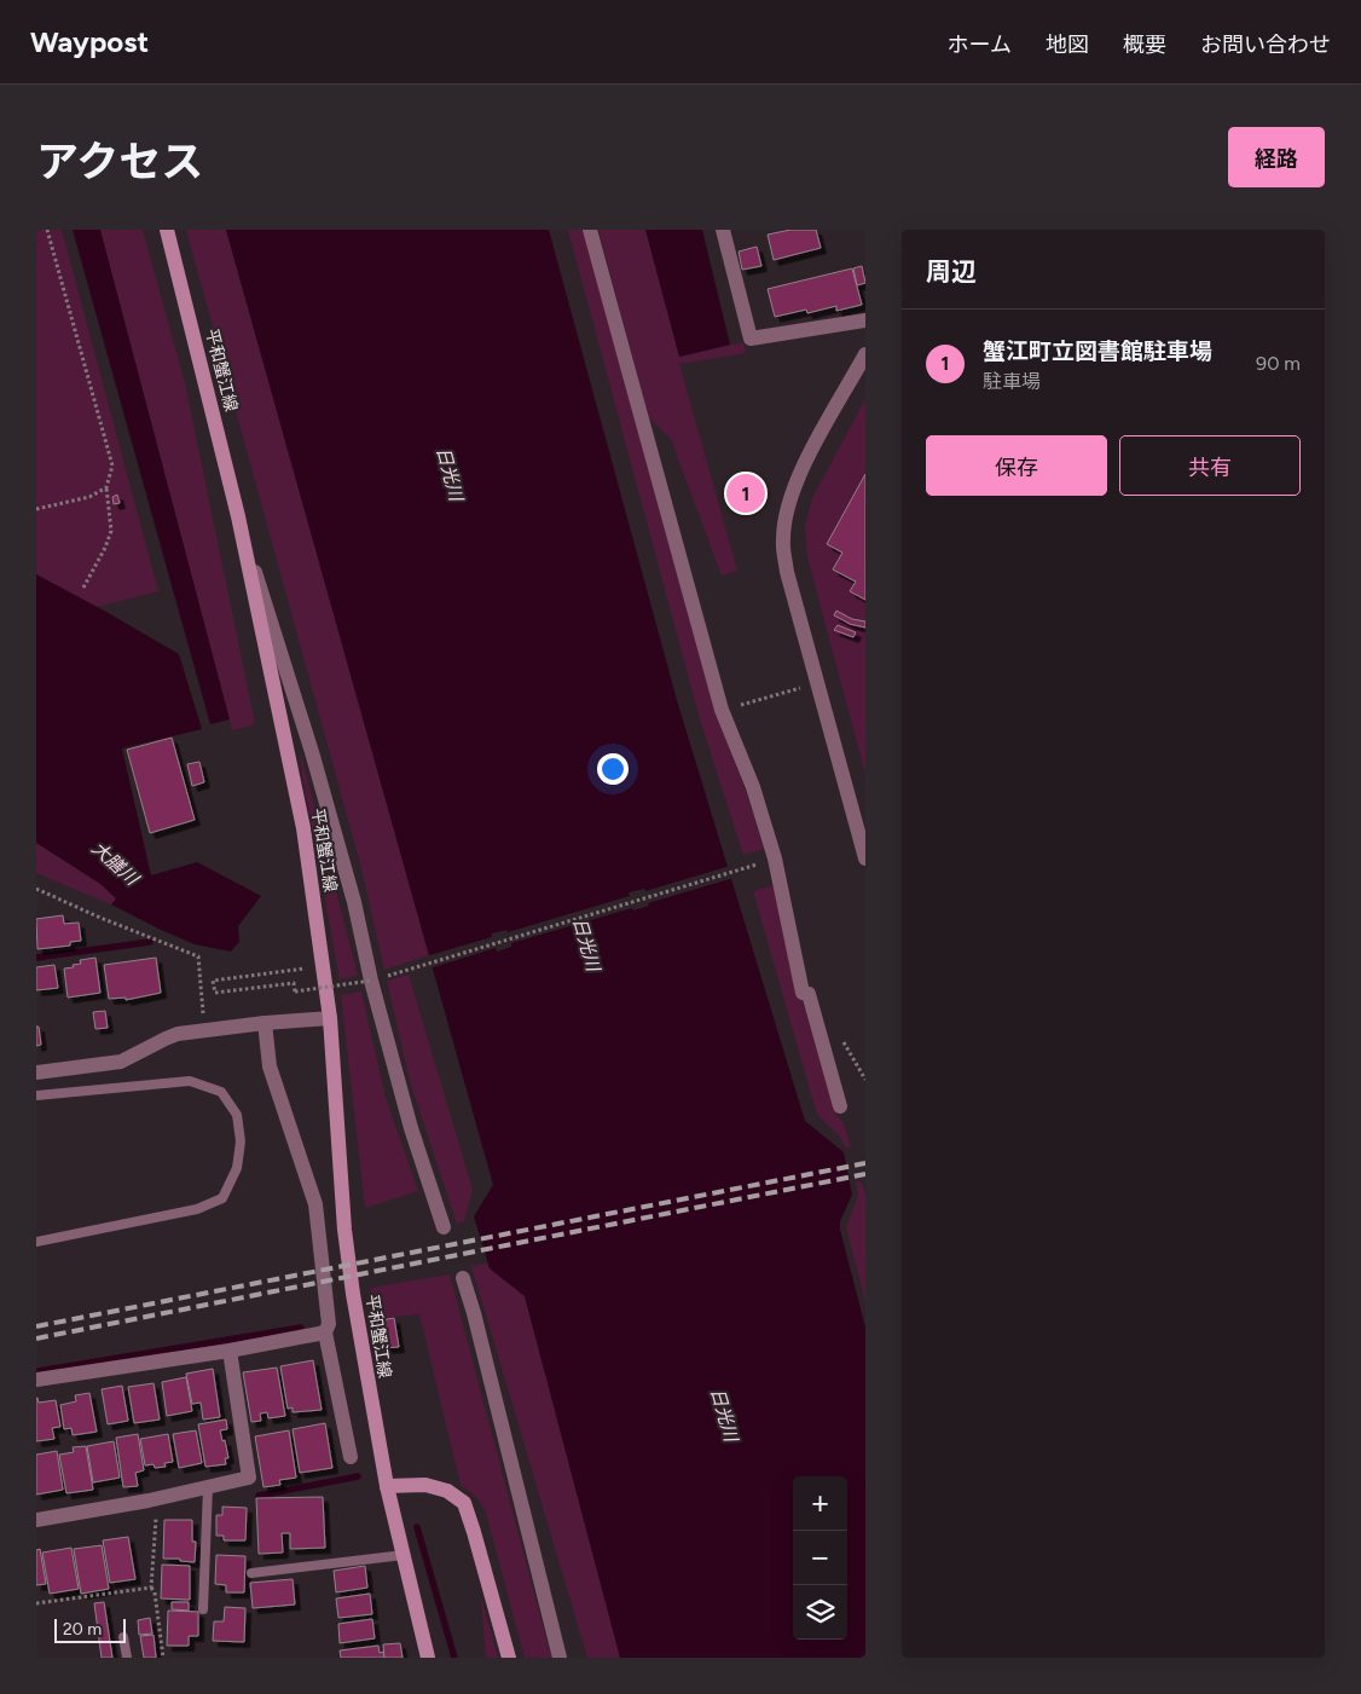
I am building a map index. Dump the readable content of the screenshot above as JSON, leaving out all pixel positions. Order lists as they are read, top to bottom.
{
  "streets": {
    "main road": ["平和蟹江線"]
  },
  "water": ["日光川", "大膳川"],
  "scale_bar": "20 m",
  "page": {
    "header": "Waypost",
    "nav": [
      "ホーム",
      "地図",
      "概要",
      "お問い合わせ"
    ],
    "title": "アクセス",
    "buttons": [
      "経路",
      ["保存", "共有"]
    ],
    "heading": "周辺",
    "list": [
      {
        "mark": "1",
        "name": "蟹江町立図書館駐車場",
        "note": "駐車場",
        "value": "90 m"
      }
    ],
    "pins": "1",
    "map_buttons": ["+", "−"],
    "scale": "20 m"
  }
}
